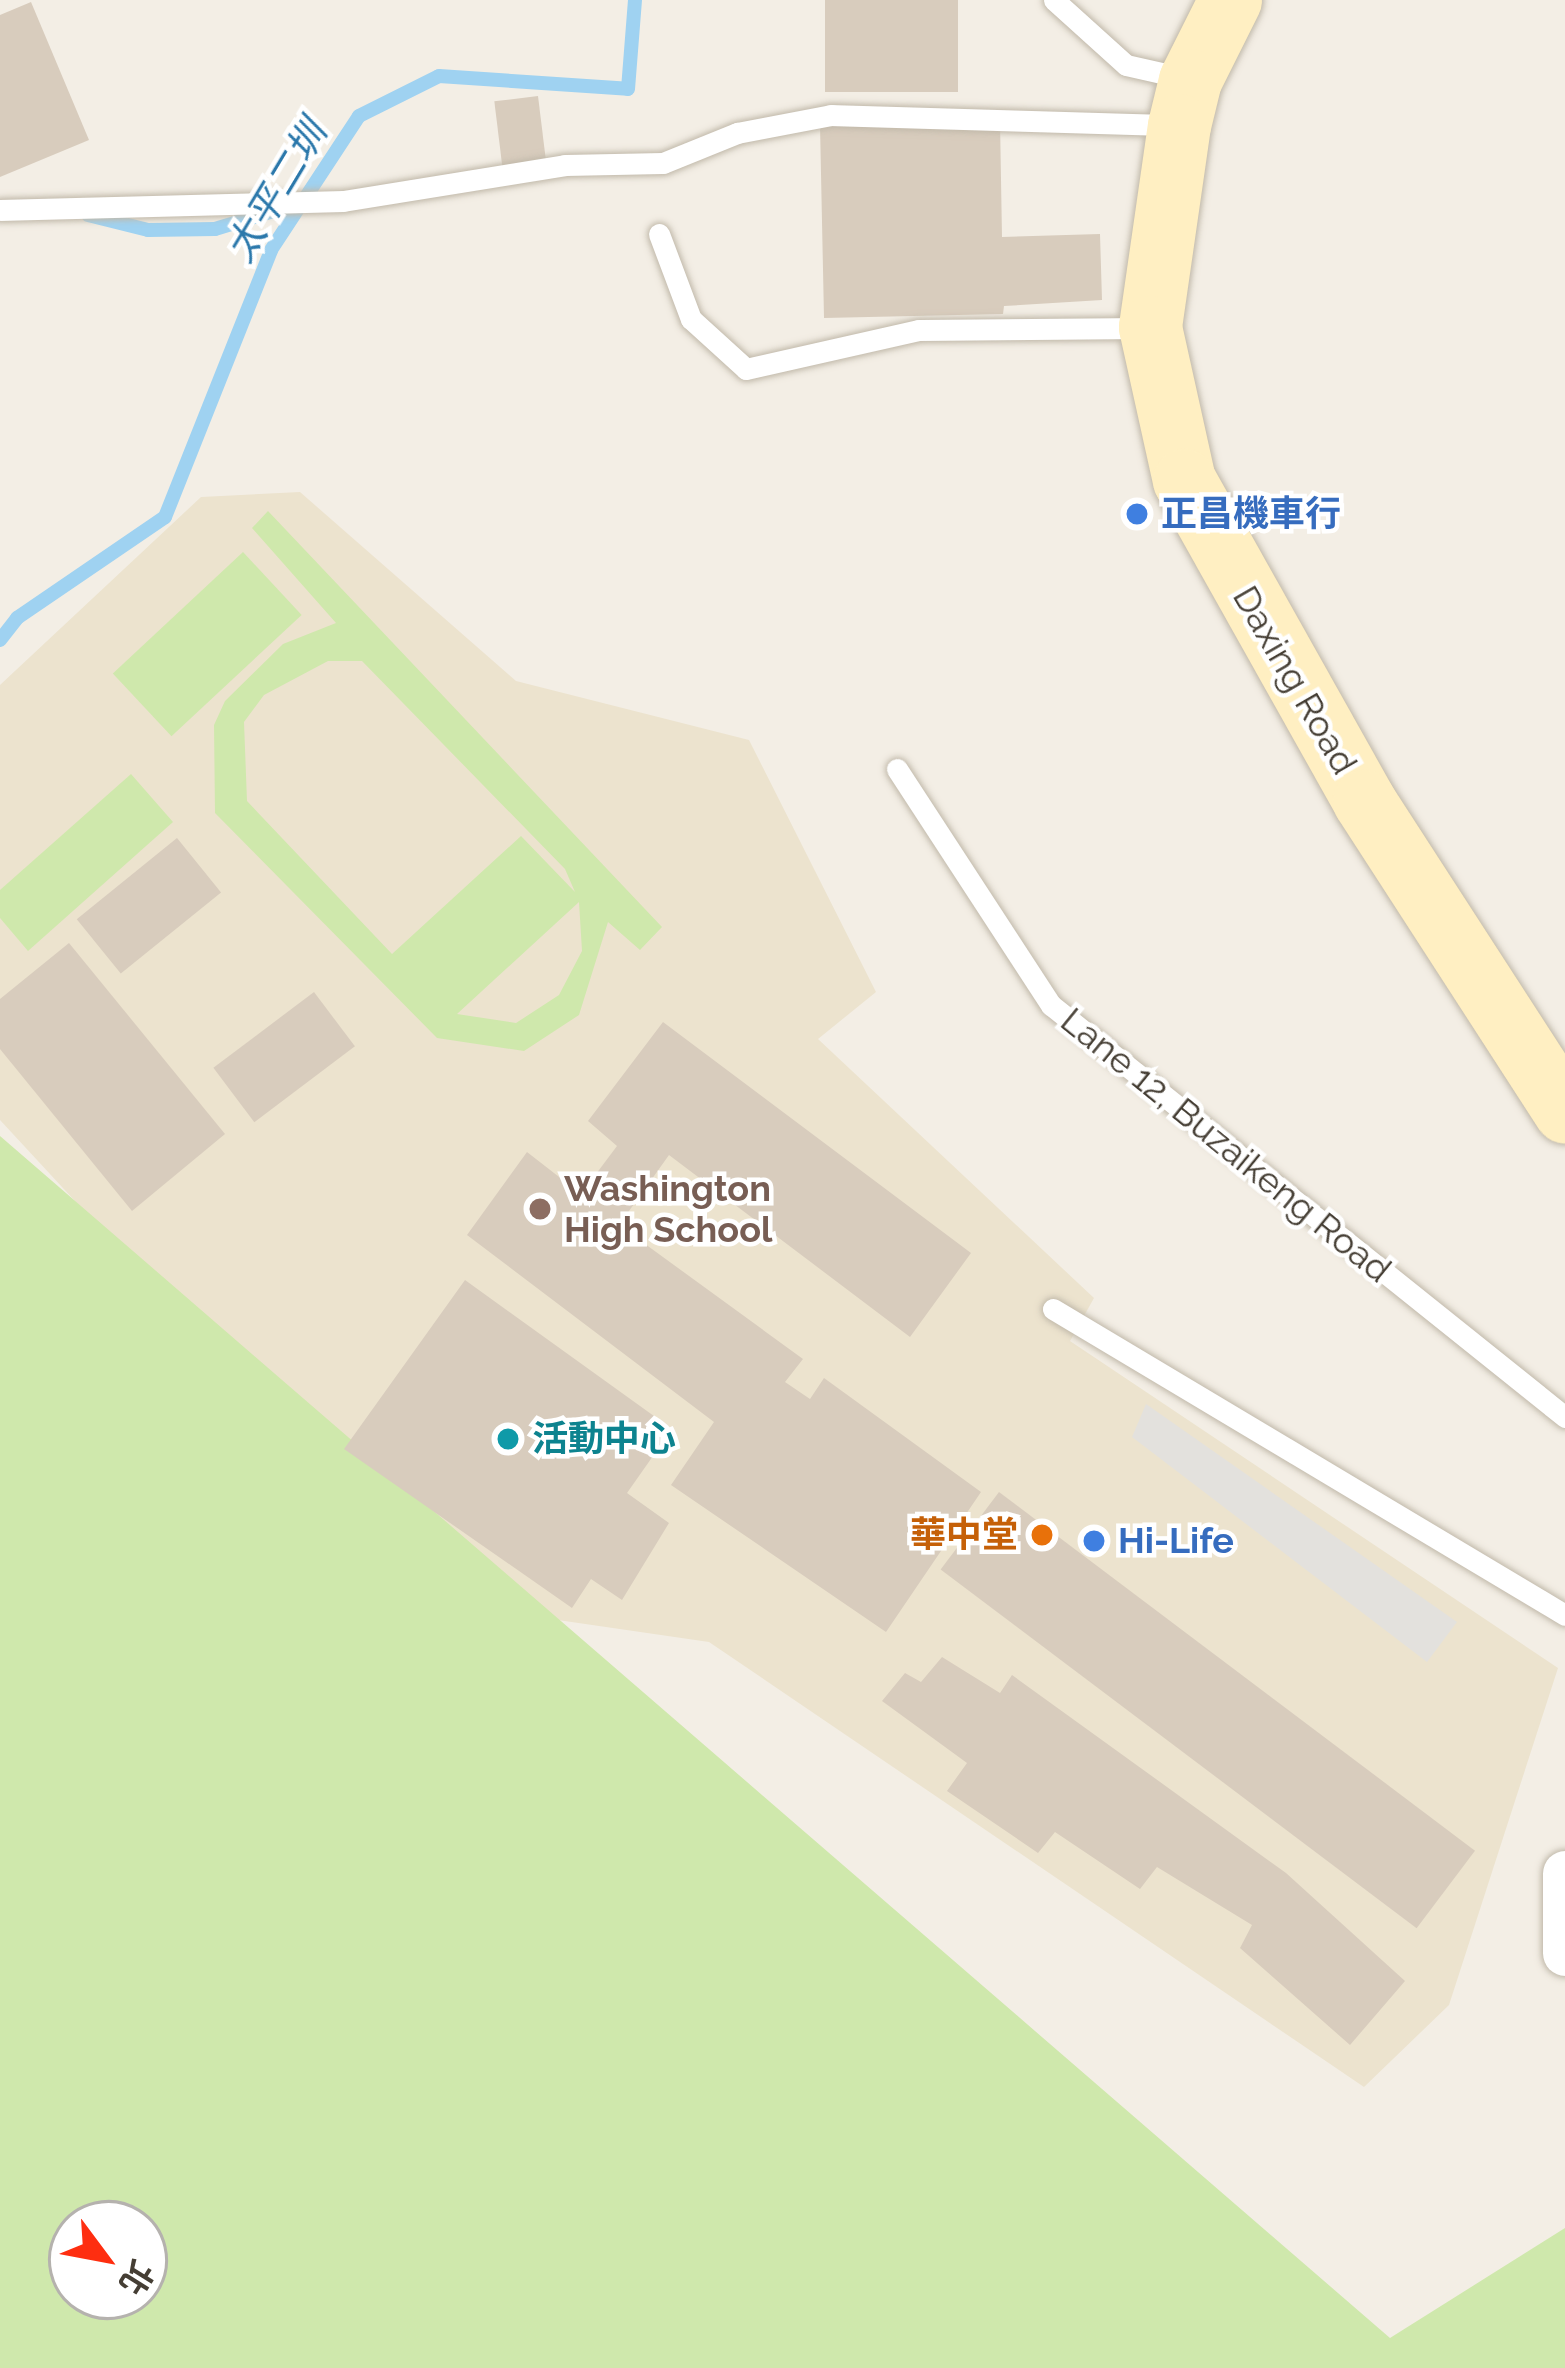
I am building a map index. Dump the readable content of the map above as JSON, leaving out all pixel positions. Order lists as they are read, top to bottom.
{
  "streets": {
    "main road": ["Daxing Road"],
    "lane": ["Lane 12, Buzaikeng Road"]
  },
  "water": ["太平二圳"],
  "places": [
    "正昌機車行",
    "Washington High School",
    "活動中心",
    "華中堂",
    "Hi-Life"
  ],
  "north": "bottom right"
}
